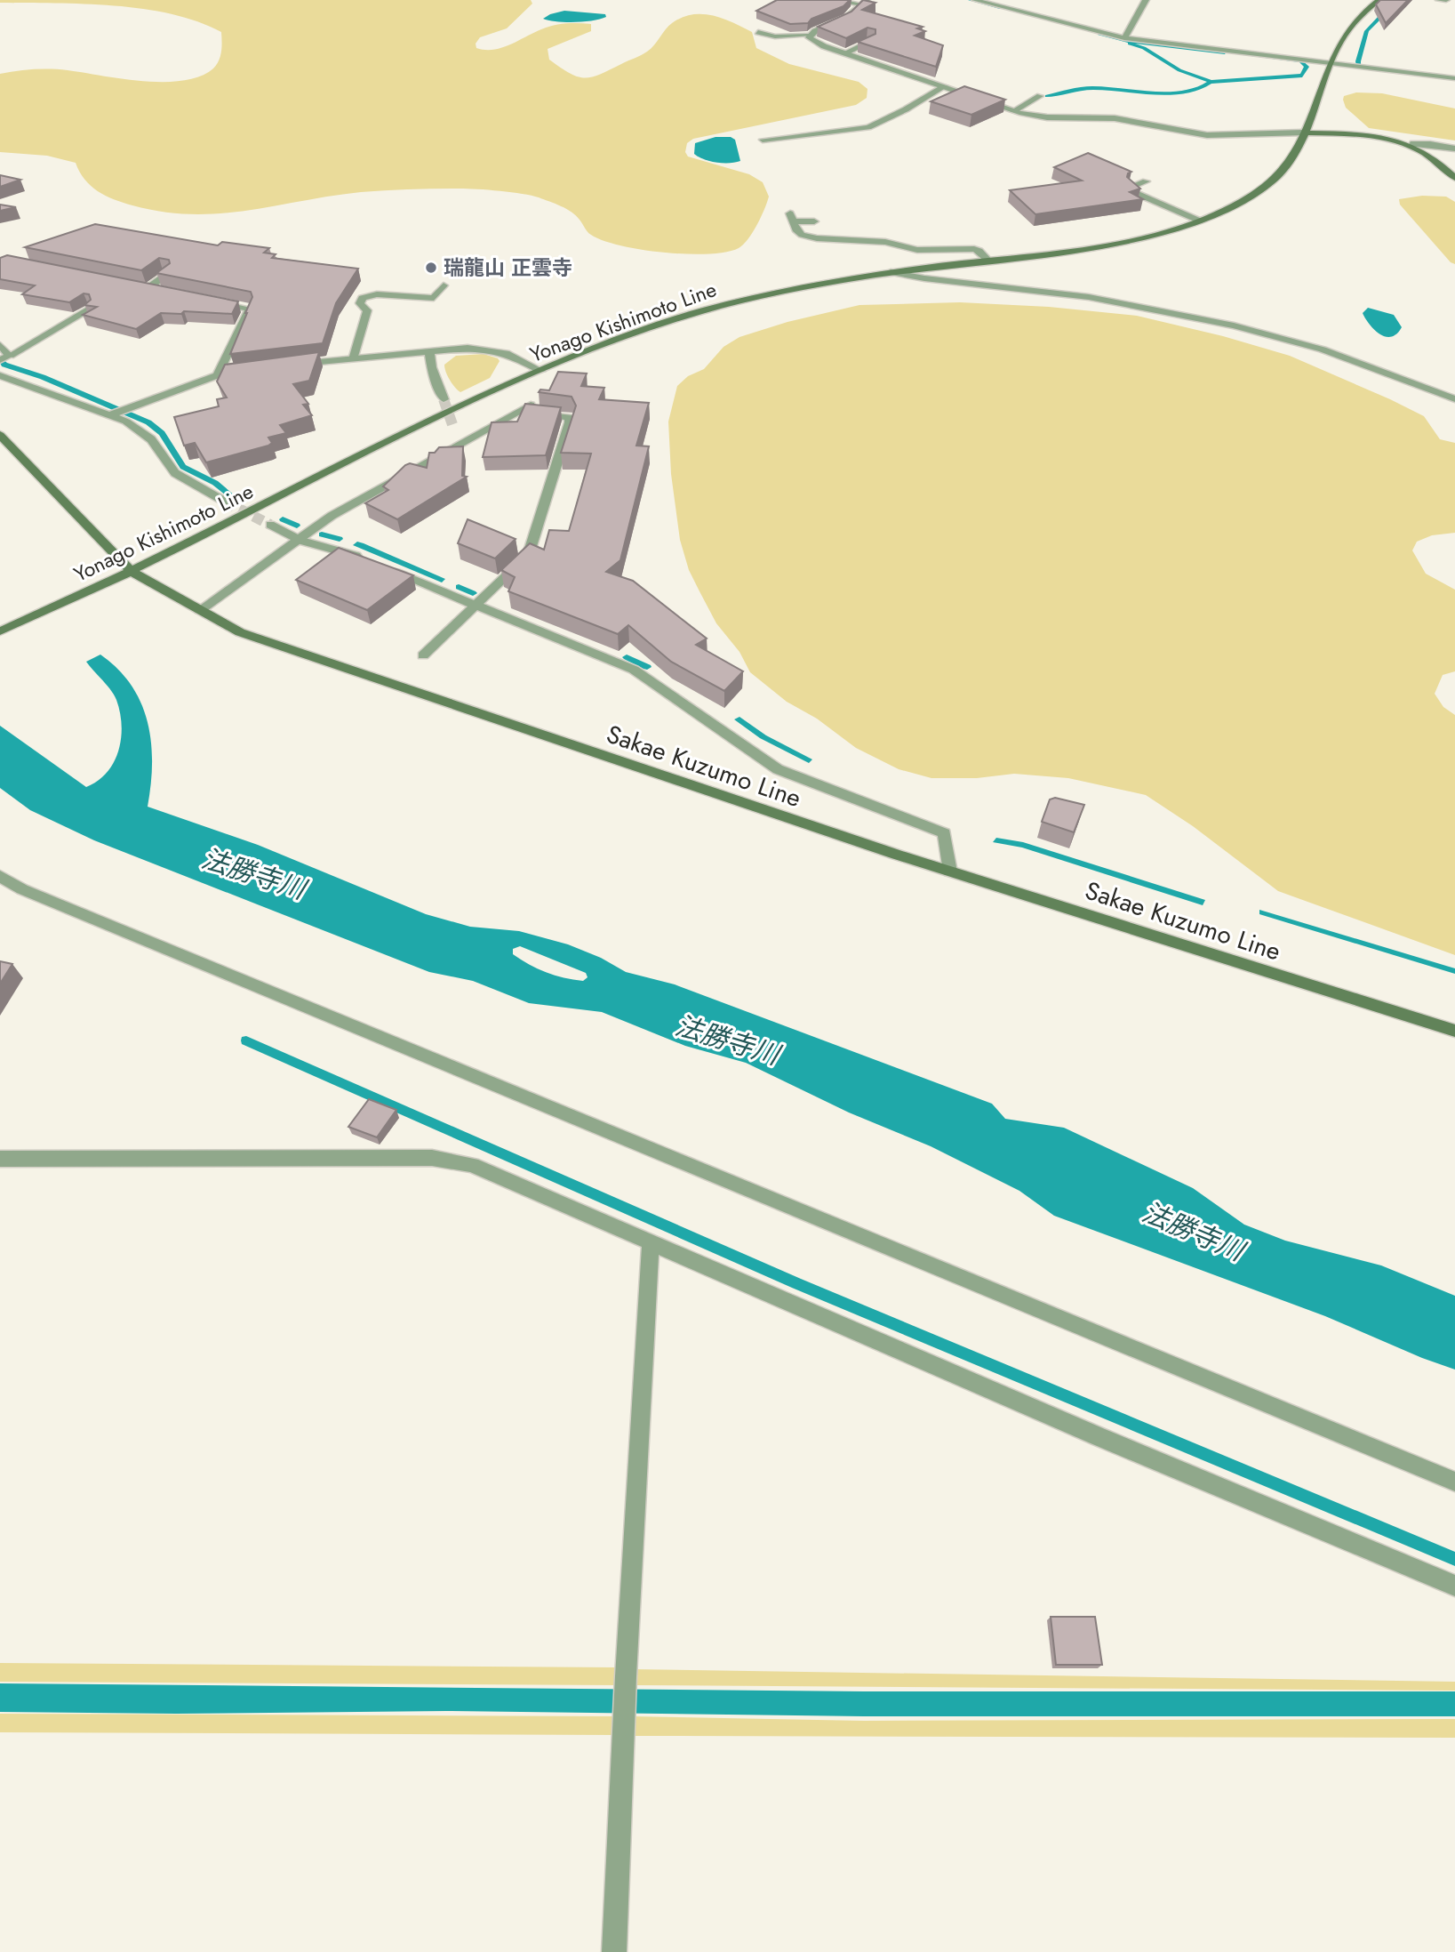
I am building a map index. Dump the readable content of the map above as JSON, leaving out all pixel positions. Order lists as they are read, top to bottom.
{
  "streets": {
    "main road": ["Yonago Kishimoto Line", "Sakae Kuzumo Line"]
  },
  "crossings": [
    ["Yonago Kishimoto Line", "Sakae Kuzumo Line"]
  ],
  "water": ["法勝寺川"],
  "places": ["瑞龍山 正雲寺"]
}
